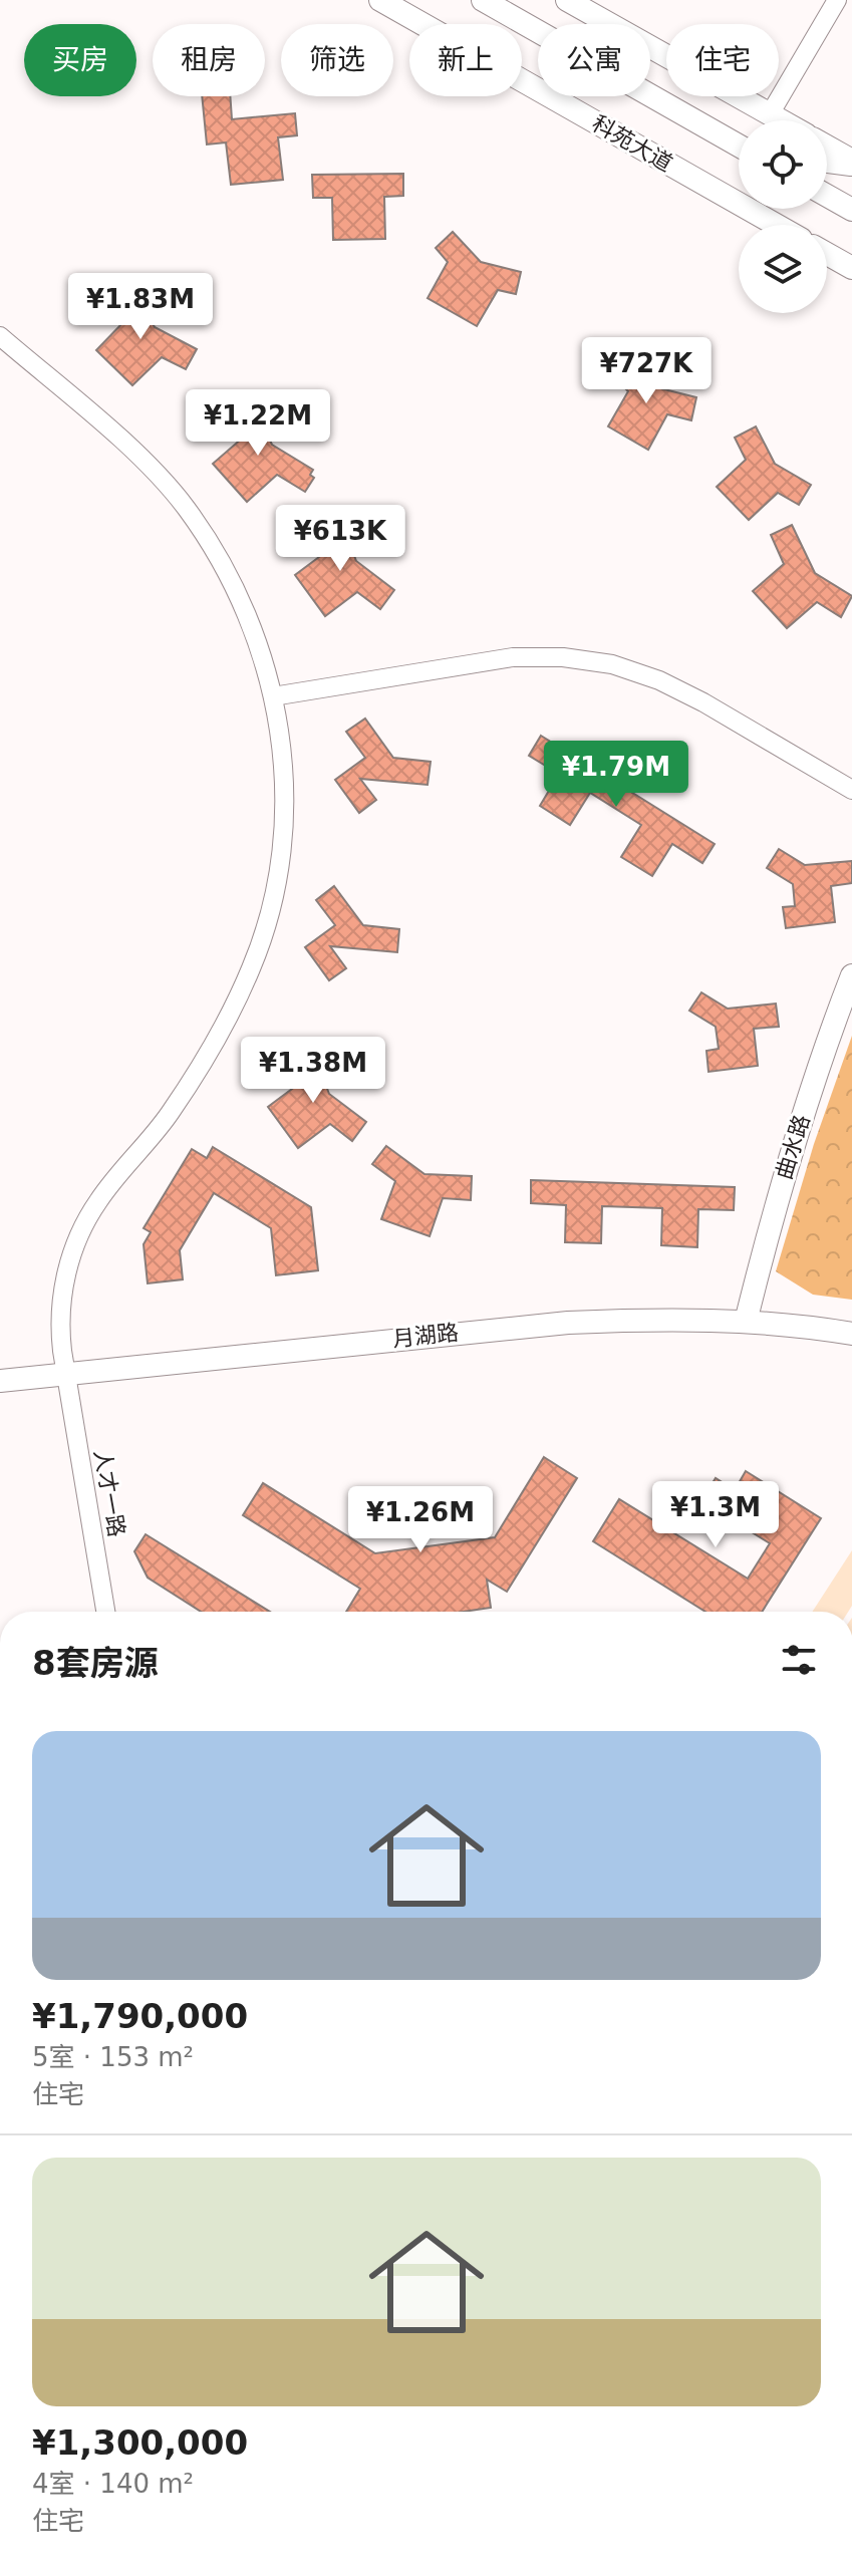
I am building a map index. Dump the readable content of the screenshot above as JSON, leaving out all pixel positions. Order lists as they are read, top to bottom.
{
  "streets": {
    "street": [
      "科苑大道",
      "曲水路",
      "月湖路",
      "人才一路"
    ]
  },
  "crossings": [
    ["曲水路", "月湖路"],
    ["月湖路", "人才一路"]
  ],
  "page": {
    "chip": [
      "买房",
      "租房",
      "筛选",
      "新上",
      "公寓",
      "住宅"
    ],
    "price": [
      "¥1.83M",
      "¥727K",
      "¥1.22M",
      "¥613K",
      "¥1.79M",
      "¥1.38M",
      "¥1.3M",
      "¥1.26M"
    ],
    "heading": "8套房源",
    "list": [
      {
        "name": "¥1,790,000",
        "note": "5室 · 153 m² · 住宅"
      },
      {
        "name": "¥1,300,000",
        "note": "4室 · 140 m² · 住宅"
      }
    ]
  }
}
